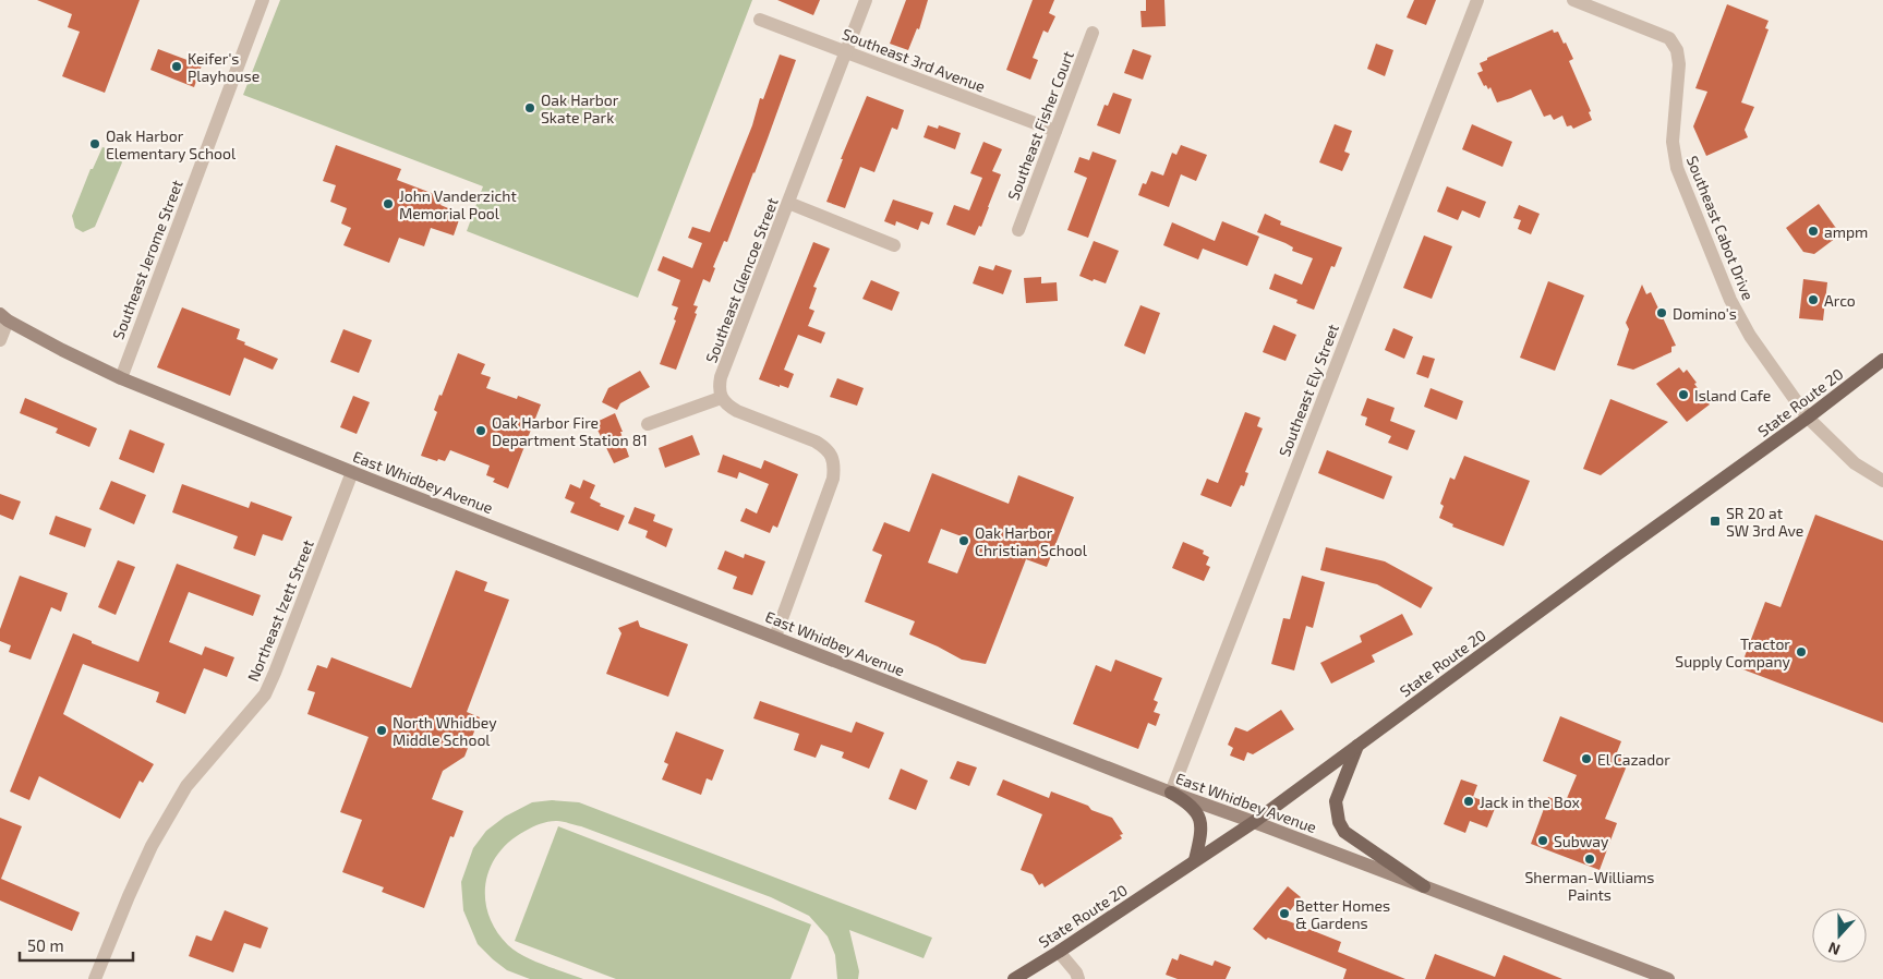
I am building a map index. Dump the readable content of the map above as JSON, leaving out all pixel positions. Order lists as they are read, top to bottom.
{
  "streets": {
    "main road": ["State Route 20"],
    "street": [
      "Southeast 3rd Avenue",
      "Southeast Fisher Court",
      "Southeast Cabot Drive",
      "Southeast Jerome Street",
      "Southeast Glencoe Street",
      "Southeast Ely Street",
      "East Whidbey Avenue",
      "Northeast Izett Street"
    ]
  },
  "crossings": [
    ["Southeast 3rd Avenue", "Southeast Fisher Court"],
    ["Southeast 3rd Avenue", "Southeast Glencoe Street"],
    ["Southeast Cabot Drive", "State Route 20"],
    ["Southeast Jerome Street", "East Whidbey Avenue"],
    ["Southeast Ely Street", "East Whidbey Avenue"],
    ["State Route 20", "East Whidbey Avenue"],
    ["East Whidbey Avenue", "Northeast Izett Street"]
  ],
  "places": {
    "other": [
      "Keifer's Playhouse",
      "Oak Harbor Skate Park",
      "Oak Harbor Elementary School",
      "John Vanderzicht Memorial Pool",
      "ampm",
      "Arco",
      "Domino's",
      "Island Cafe",
      "Oak Harbor Fire Department Station 81",
      "Oak Harbor Christian School",
      "Tractor Supply Company",
      "North Whidbey Middle School",
      "El Cazador",
      "Jack in the Box",
      "Subway",
      "Sherman-Williams Paints",
      "Better Homes & Gardens"
    ],
    "transit": ["SR 20 at SW 3rd Ave"]
  },
  "scale_bar": "50 m",
  "north": "bottom"
}
